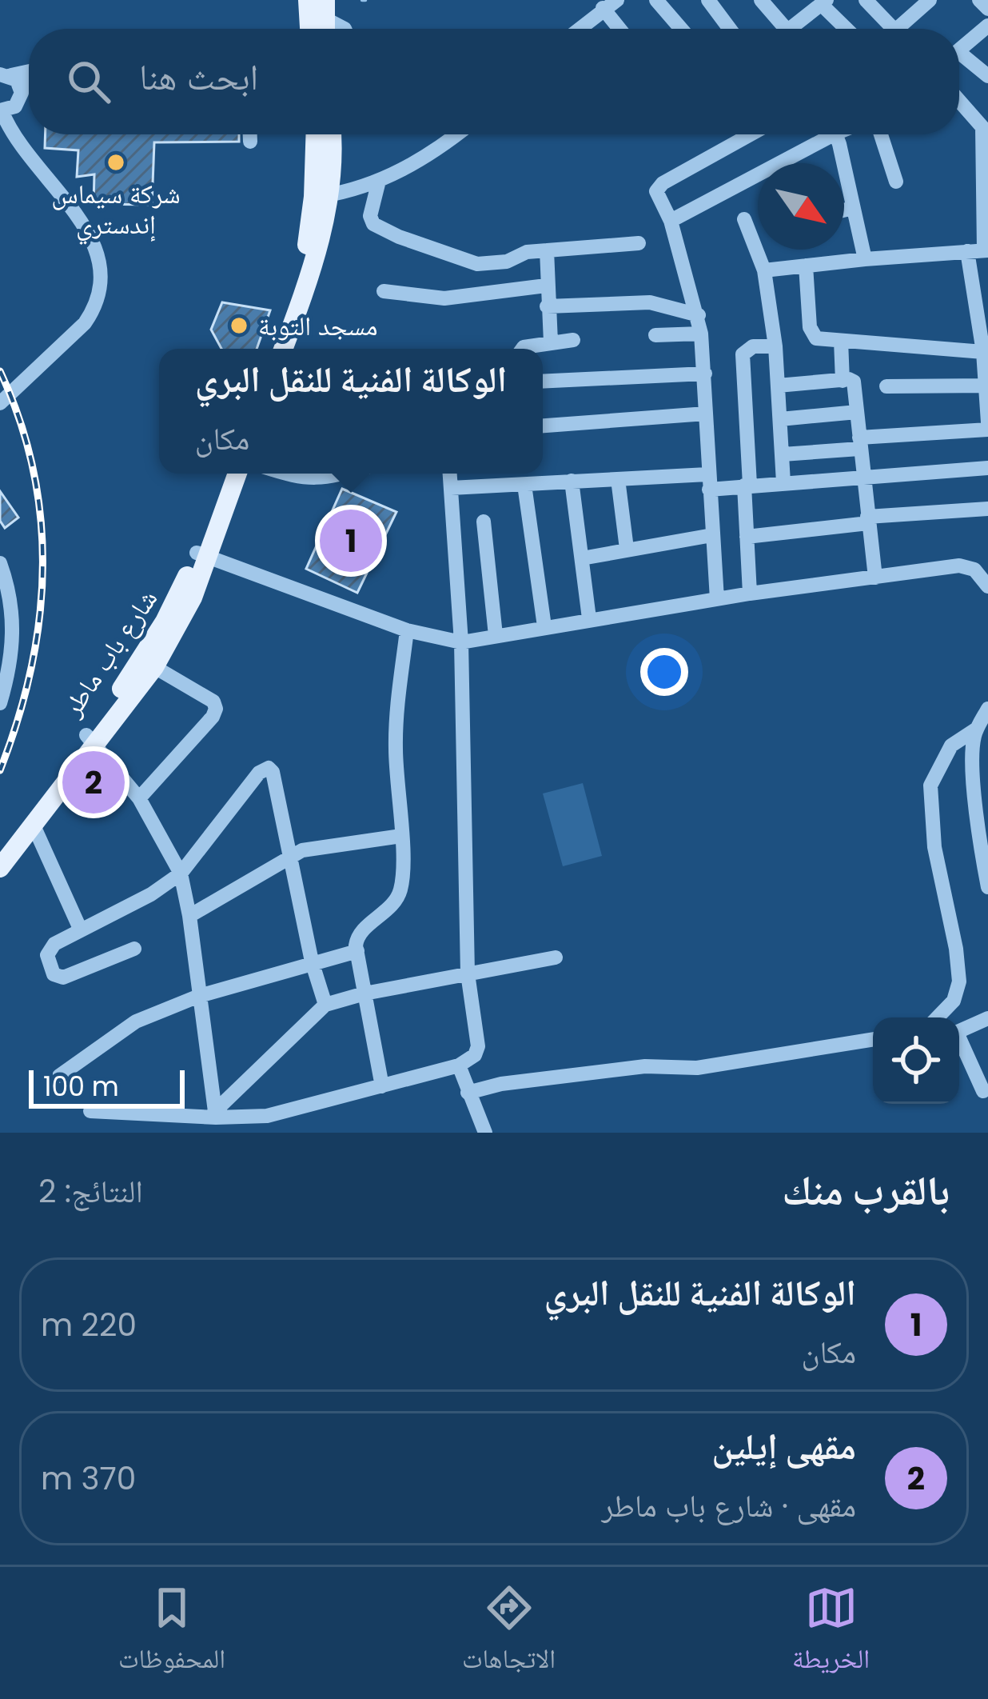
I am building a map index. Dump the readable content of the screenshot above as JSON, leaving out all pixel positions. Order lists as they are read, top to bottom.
{
  "streets": {
    "main road": ["شارع باب ماطر"]
  },
  "places": ["شركة سيماس إندستري", "مسجد التوبة"],
  "scale_bar": "100 m",
  "north": "bottom right",
  "page": {
    "search": "ابحث هنا",
    "popup": ["الوكالة الفنية للنقل البري", "مكان"],
    "pins": ["1", "2"],
    "scale": "100 m",
    "heading": ["بالقرب منك", "النتائج: 2"],
    "list": [
      {
        "mark": "1",
        "name": "الوكالة الفنية للنقل البري",
        "note": "مكان",
        "value": "220 m"
      },
      {
        "mark": "2",
        "name": "مقهى إيلين",
        "note": "مقهى · شارع باب ماطر",
        "value": "370 m"
      }
    ],
    "nav": ["الخريطة", "الاتجاهات", "المحفوظات"]
  }
}
